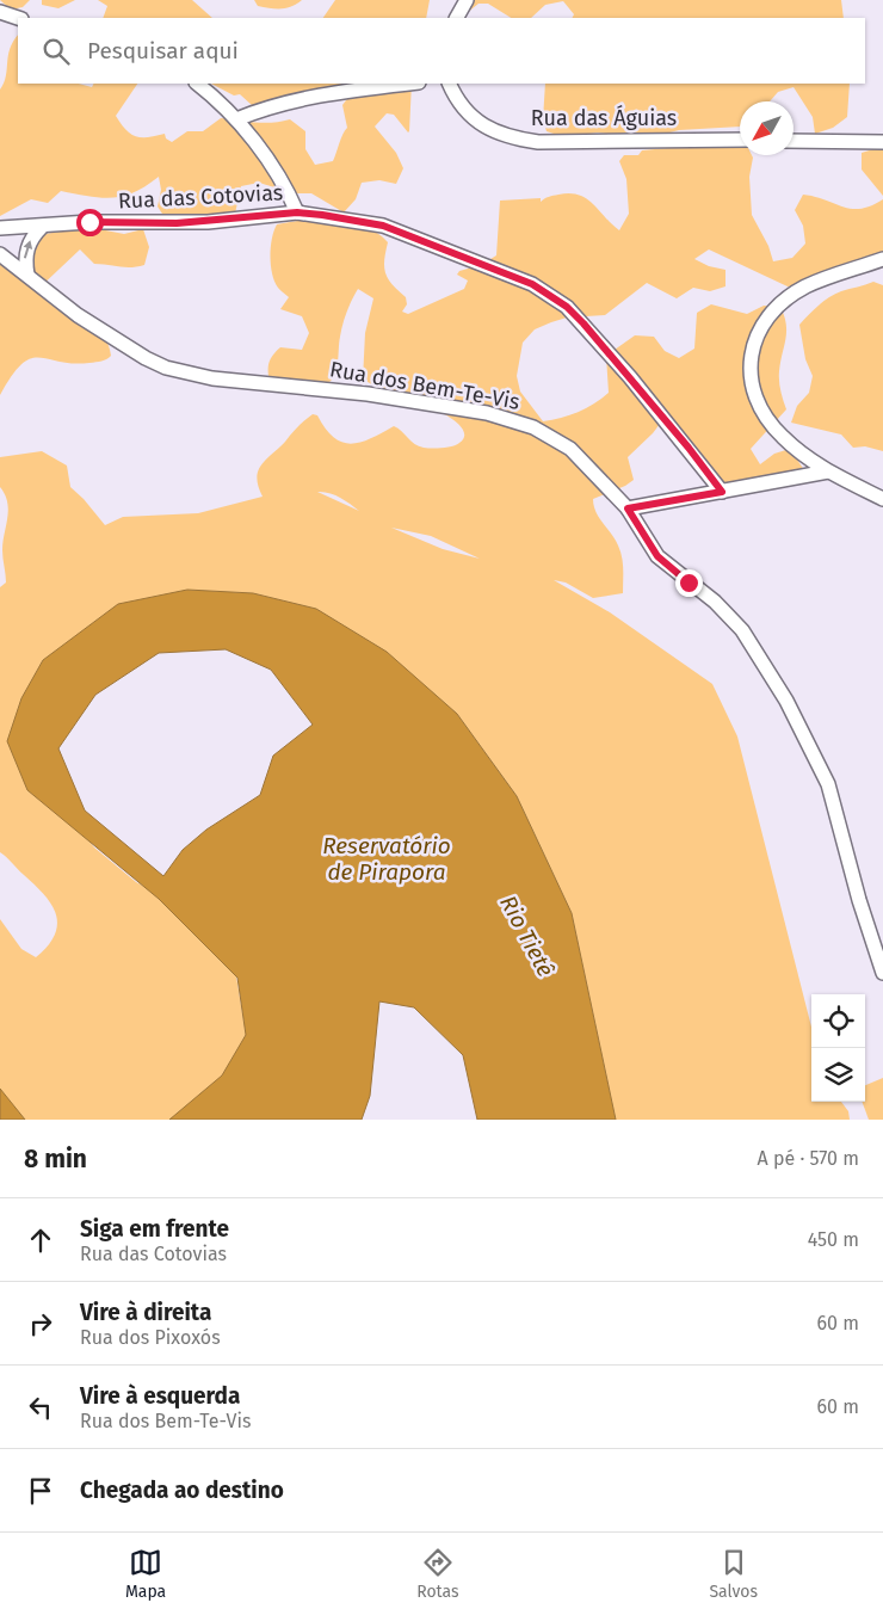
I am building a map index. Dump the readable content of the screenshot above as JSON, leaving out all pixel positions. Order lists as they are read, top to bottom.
{
  "streets": {
    "street": ["Rua das Águias", "Rua das Cotovias", "Rua dos Bem-Te-Vis"]
  },
  "water": ["Reservatório de Pirapora", "Rio Tietê"],
  "north": "bottom left",
  "page": {
    "search": "Pesquisar aqui",
    "heading": ["8 min", "A pé · 570 m"],
    "list": [
      ["Siga em frente", "Rua das Cotovias", "450 m"],
      ["Vire à direita", "Rua dos Pixoxós", "60 m"],
      ["Vire à esquerda", "Rua dos Bem-Te-Vis", "60 m"],
      "Chegada ao destino"
    ],
    "nav": ["Mapa", "Rotas", "Salvos"]
  }
}
